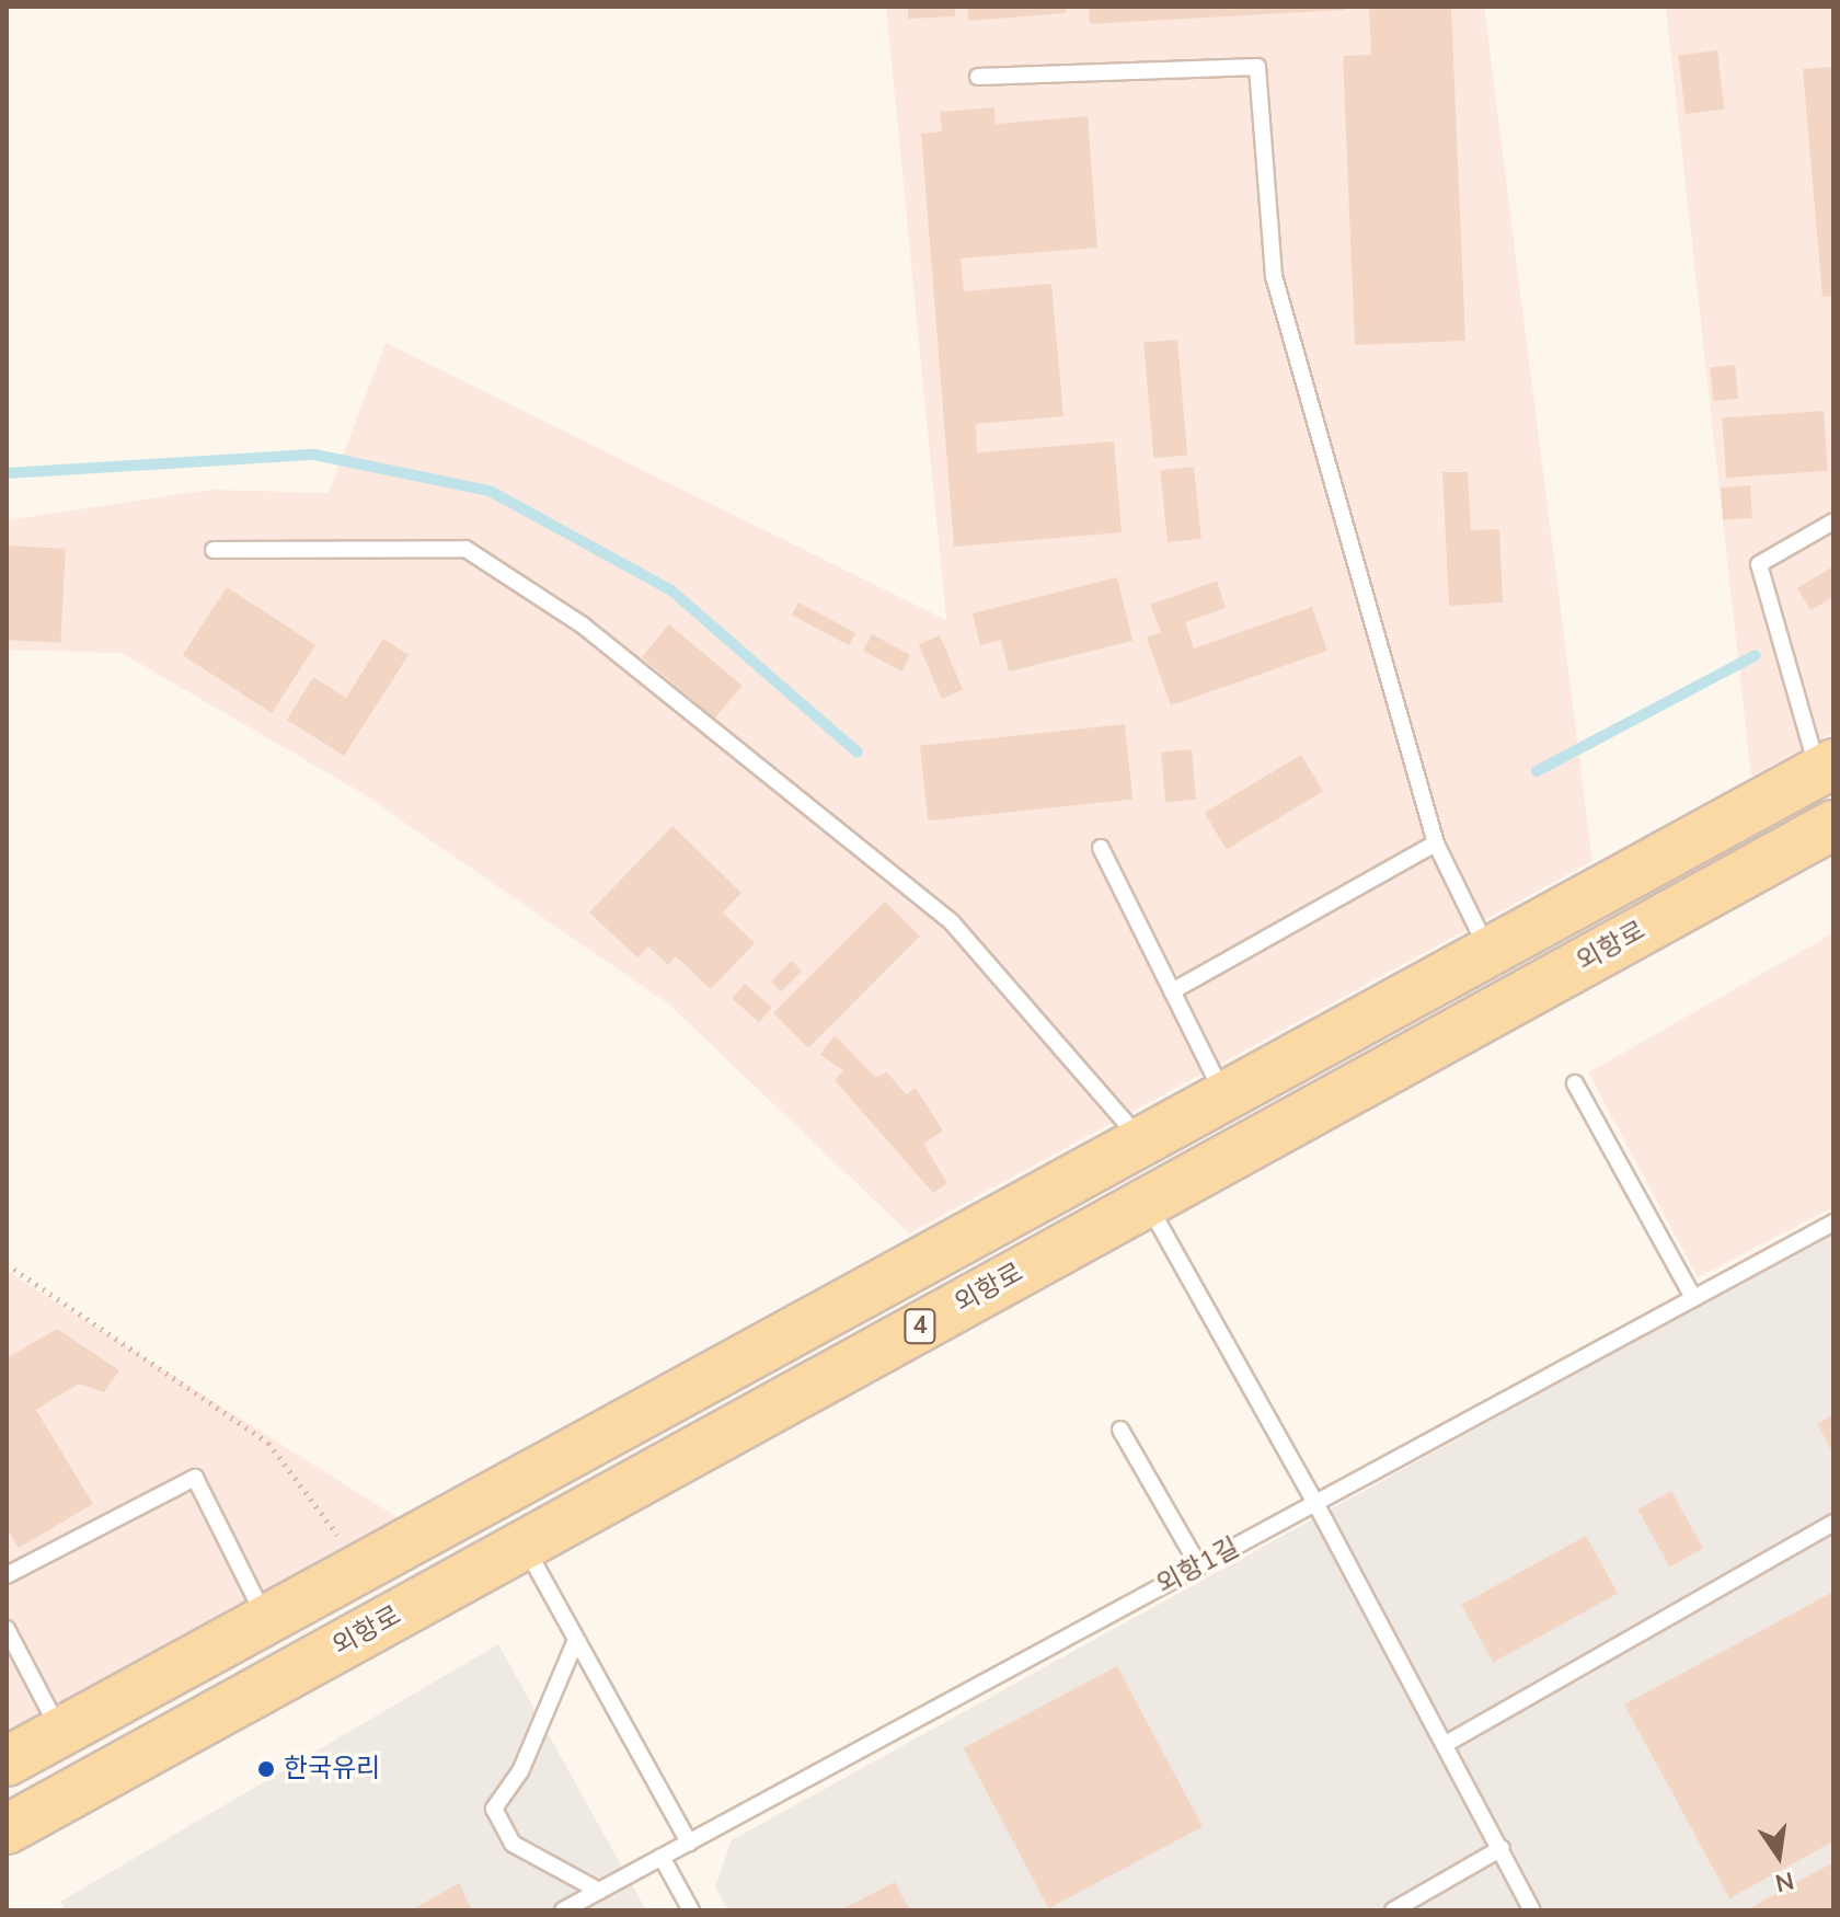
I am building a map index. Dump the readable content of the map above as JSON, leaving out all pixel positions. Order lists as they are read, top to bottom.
{
  "streets": {
    "main road": ["외항로", "4"],
    "lane": ["외항1길"]
  },
  "places": ["한국유리"],
  "north": "bottom"
}
